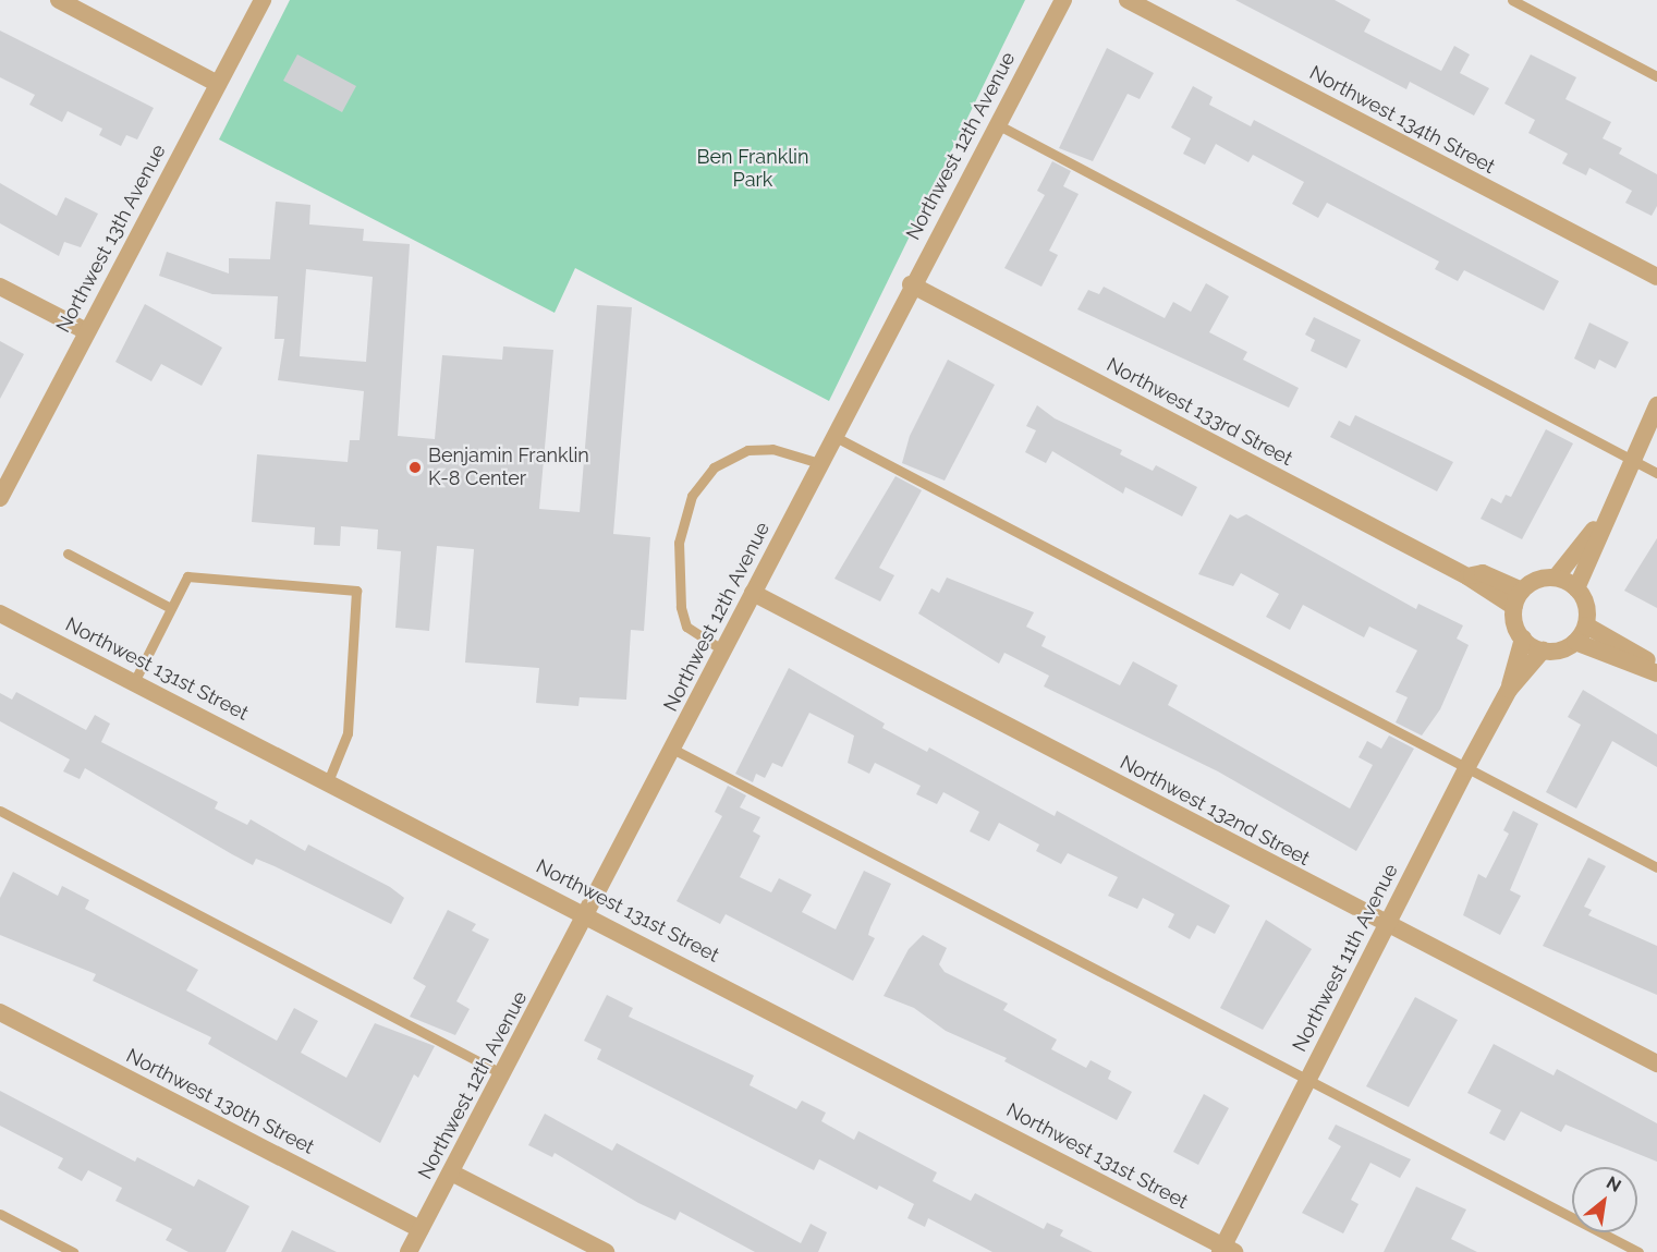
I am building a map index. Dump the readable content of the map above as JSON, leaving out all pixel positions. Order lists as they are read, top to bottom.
{
  "streets": {
    "street": [
      "Northwest 134th Street",
      "Northwest 12th Avenue",
      "Northwest 13th Avenue",
      "Northwest 133rd Street",
      "Northwest 131st Street",
      "Northwest 132nd Street",
      "Northwest 11th Avenue",
      "Northwest 130th Street"
    ]
  },
  "crossings": [
    ["Northwest 12th Avenue", "Northwest 133rd Street"],
    ["Northwest 12th Avenue", "Northwest 131st Street"],
    ["Northwest 12th Avenue", "Northwest 132nd Street"],
    ["Northwest 12th Avenue", "Northwest 130th Street"],
    ["Northwest 133rd Street", "Northwest 11th Avenue"],
    ["Northwest 131st Street", "Northwest 11th Avenue"],
    ["Northwest 132nd Street", "Northwest 11th Avenue"]
  ],
  "parks": ["Ben Franklin Park"],
  "places": ["Benjamin Franklin K-8 Center"],
  "north": "top right"
}
